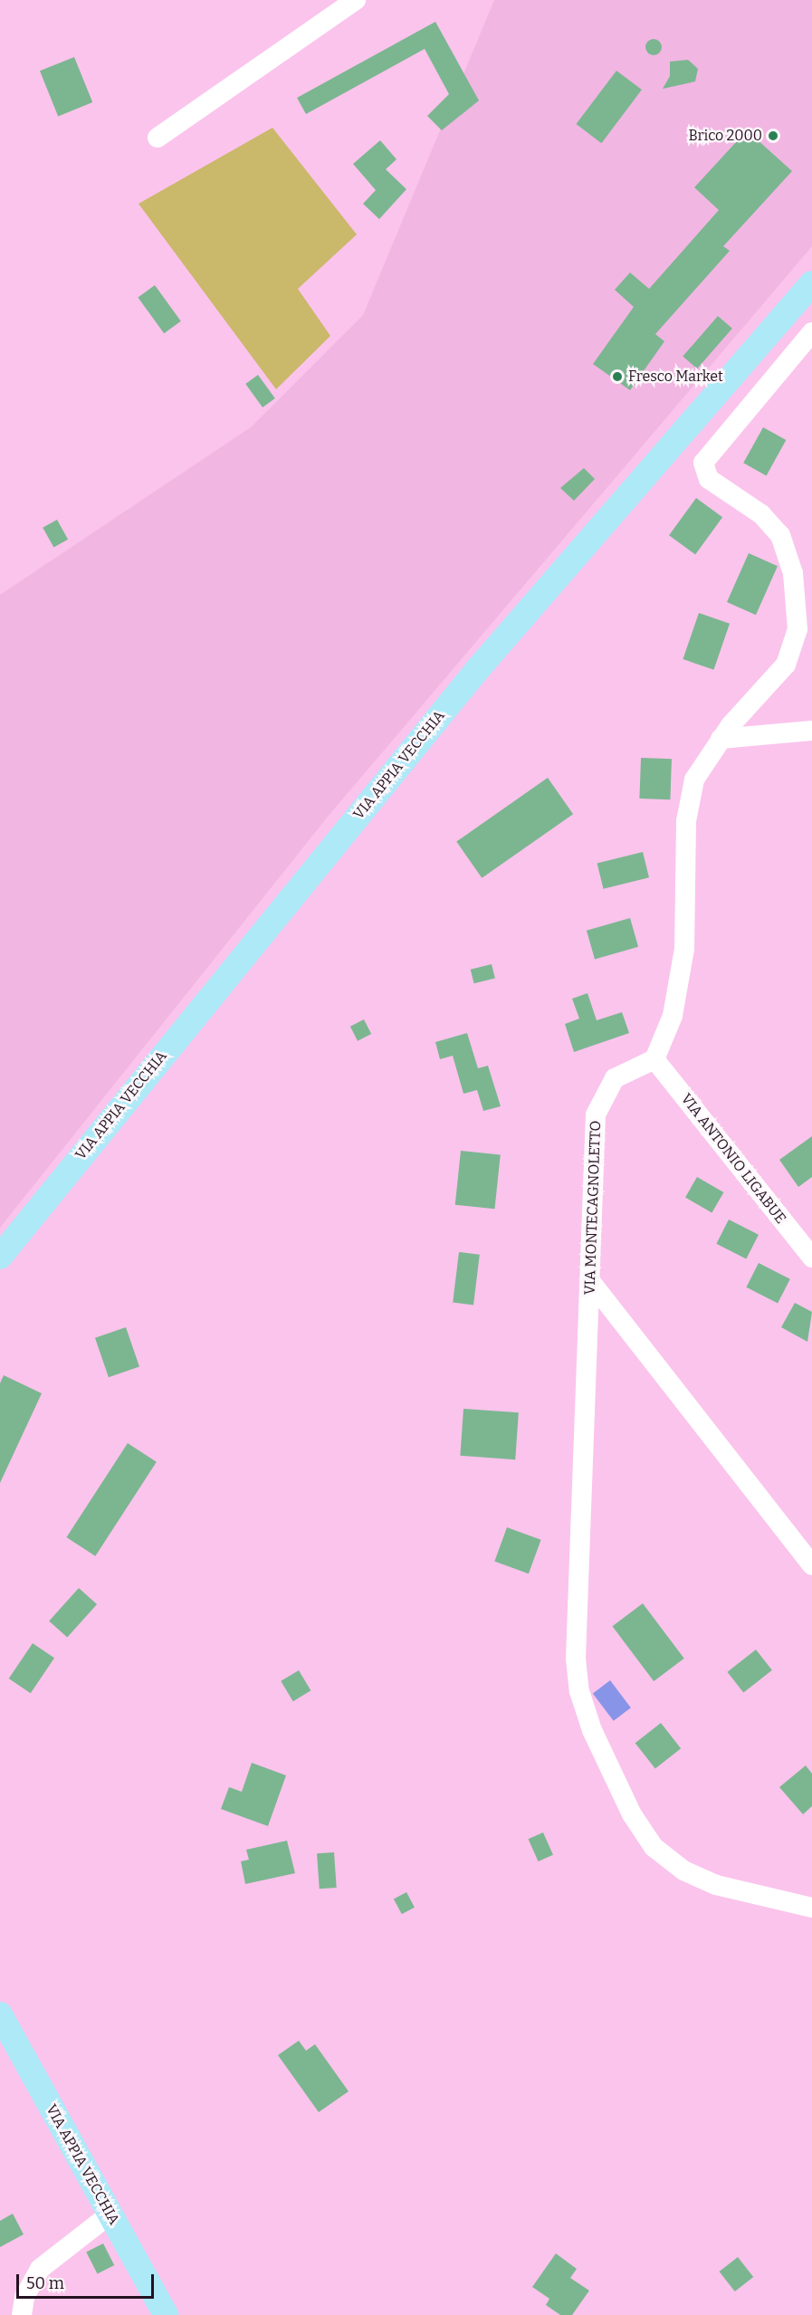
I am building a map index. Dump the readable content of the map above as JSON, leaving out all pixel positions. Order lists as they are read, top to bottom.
{
  "streets": {
    "main road": ["VIA APPIA VECCHIA"],
    "street": ["VIA ANTONIO LIGABUE", "VIA MONTECAGNOLETTO"]
  },
  "crossings": [
    ["VIA ANTONIO LIGABUE", "VIA MONTECAGNOLETTO"]
  ],
  "places": ["Brico 2000", "Fresco Market"],
  "scale_bar": "50 m"
}
